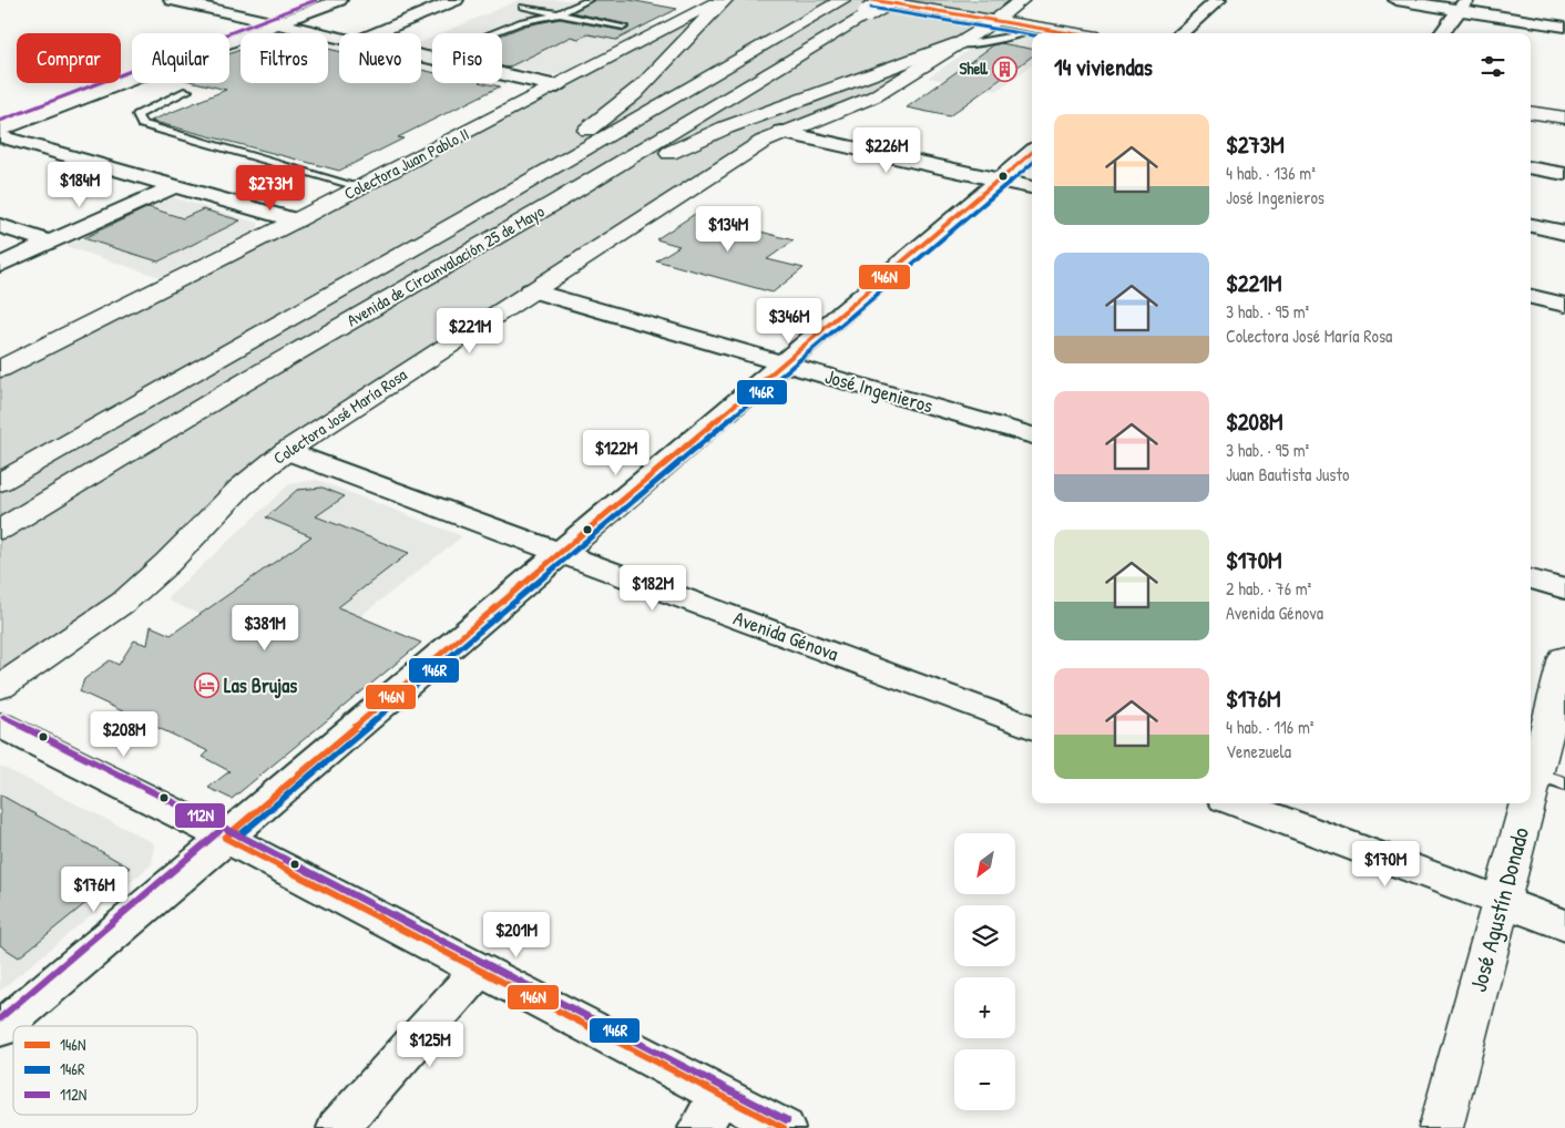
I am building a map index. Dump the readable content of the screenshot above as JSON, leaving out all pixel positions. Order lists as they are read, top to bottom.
{
  "streets": {
    "main road": [
      "Colectora Juan Pablo II",
      "Avenida de Circunvalación 25 de Mayo",
      "Colectora José María Rosa",
      "José Agustín Donado"
    ],
    "street": ["José Ingenieros", "Avenida Génova"]
  },
  "crossings": [
    ["José Ingenieros", "Colectora José María Rosa"],
    ["Colectora José María Rosa", "Avenida Génova"]
  ],
  "places": {
    "building": ["Shell"],
    "hotel": ["Las Brujas"]
  },
  "lines": ["transit line 146N", "transit line 112N", "transit line 146R"],
  "legend": ["146N", "146R", "112N"],
  "north": "bottom left",
  "page": {
    "chip": [
      "Comprar",
      "Alquilar",
      "Filtros",
      "Nuevo",
      "Piso"
    ],
    "heading": "14 viviendas",
    "list": [
      {
        "name": "$273M",
        "note": "4 hab. · 136 m² · José Ingenieros"
      },
      {
        "name": "$221M",
        "note": "3 hab. · 95 m² · Colectora José María Rosa"
      },
      {
        "name": "$208M",
        "note": "3 hab. · 95 m² · Juan Bautista Justo"
      },
      {
        "name": "$170M",
        "note": "2 hab. · 76 m² · Avenida Génova"
      },
      {
        "name": "$176M",
        "note": "4 hab. · 116 m² · Venezuela"
      }
    ],
    "price": [
      "$226M",
      "$184M",
      "$273M",
      "$134M",
      "$346M",
      "$221M",
      "$122M",
      "$182M",
      "$381M",
      "$208M",
      "$170M",
      "$176M",
      "$201M",
      "$125M"
    ],
    "map_buttons": ["+", "−"]
  }
}
